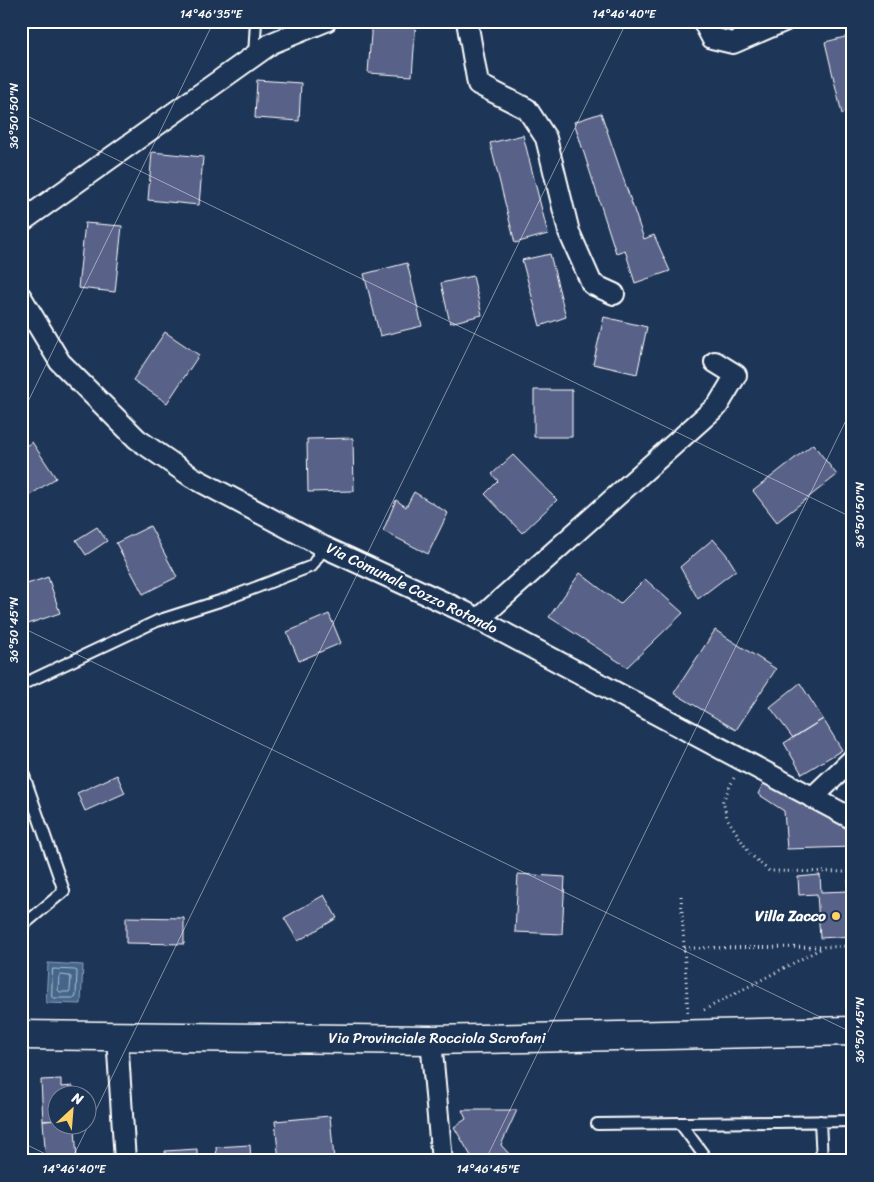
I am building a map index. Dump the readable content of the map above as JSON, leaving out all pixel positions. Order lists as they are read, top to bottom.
{
  "streets": {
    "street": ["Via Comunale Cozzo Rotondo", "Via Provinciale Rocciola Scrofani"]
  },
  "places": ["Villa Zacco"],
  "north": "top right",
  "coordinates": [
    "14°46'35\"E",
    "14°46'40\"E",
    "36°50'50\"N",
    "36°50'45\"N",
    "14°46'45\"E"
  ]
}
